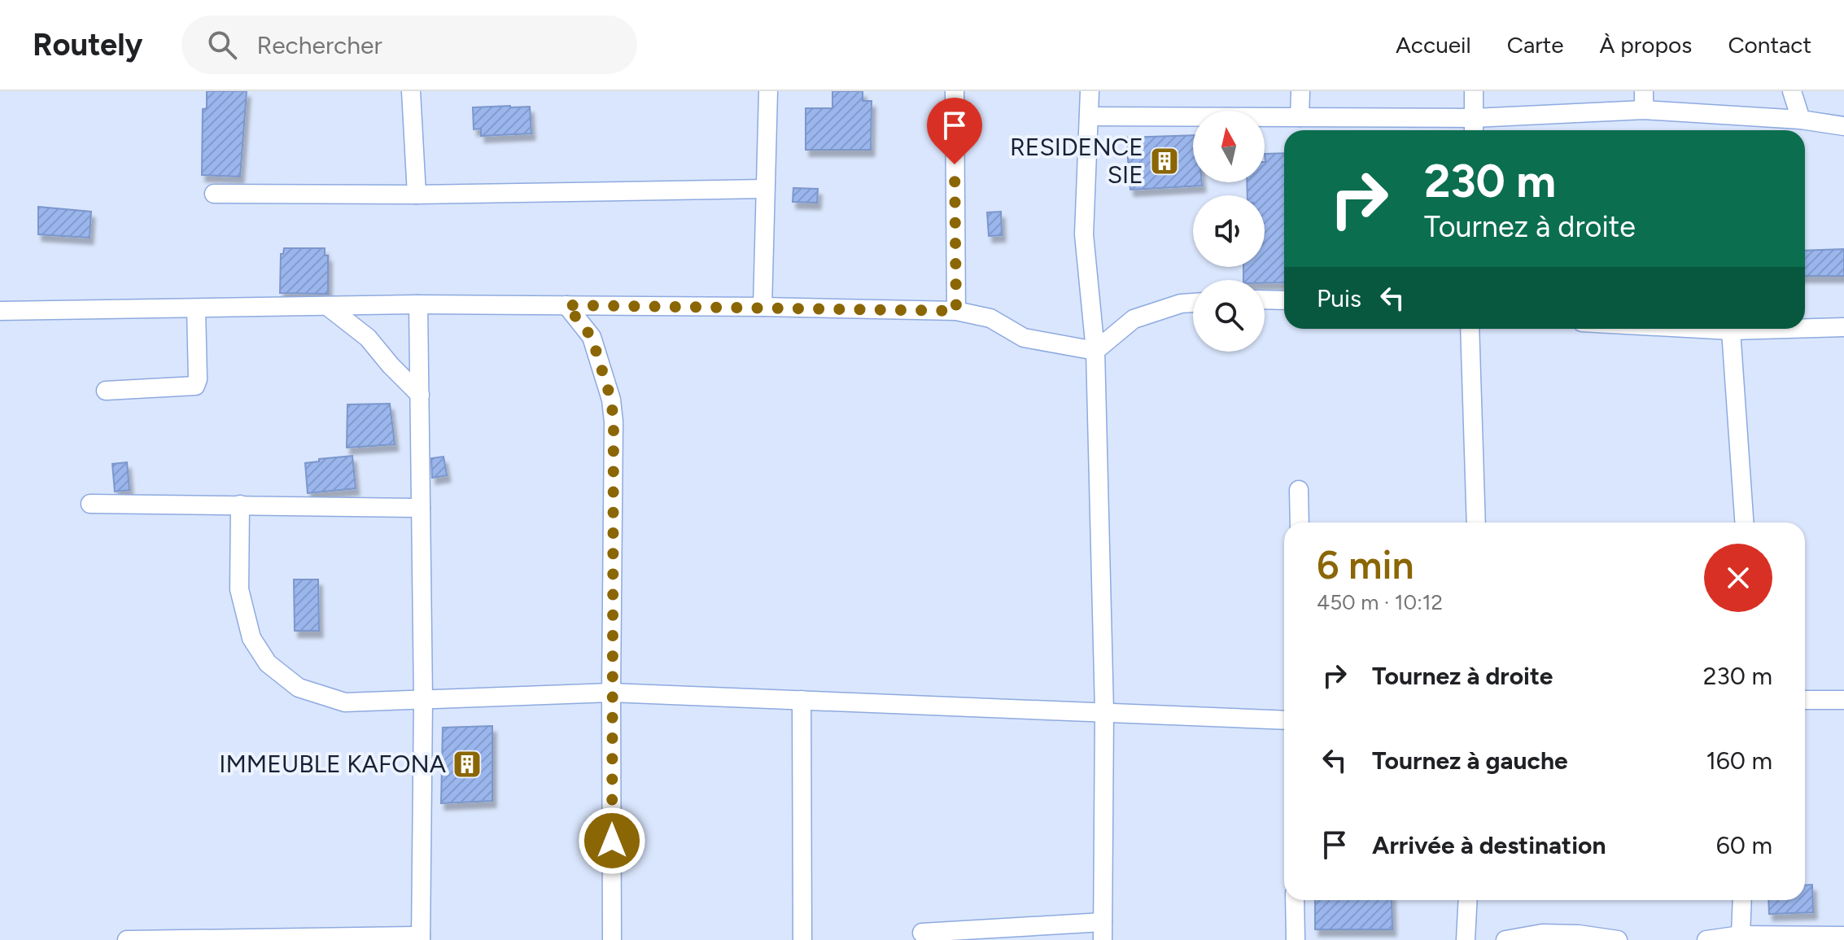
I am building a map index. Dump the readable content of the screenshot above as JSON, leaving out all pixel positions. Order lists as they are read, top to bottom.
{
  "places": {
    "building": ["RESIDENCE SIE", "IMMEUBLE KAFONA"]
  },
  "north": "top",
  "page": {
    "header": "Routely",
    "search": "Rechercher",
    "nav": [
      "Accueil",
      "Carte",
      "À propos",
      "Contact"
    ],
    "turn": ["230 m", "Tournez à droite"],
    "then": "Puis",
    "heading": ["6 min", "450 m · 10:12"],
    "list": [
      {
        "name": "Tournez à droite",
        "value": "230 m"
      },
      {
        "name": "Tournez à gauche",
        "value": "160 m"
      },
      {
        "name": "Arrivée à destination",
        "value": "60 m"
      }
    ]
  }
}
